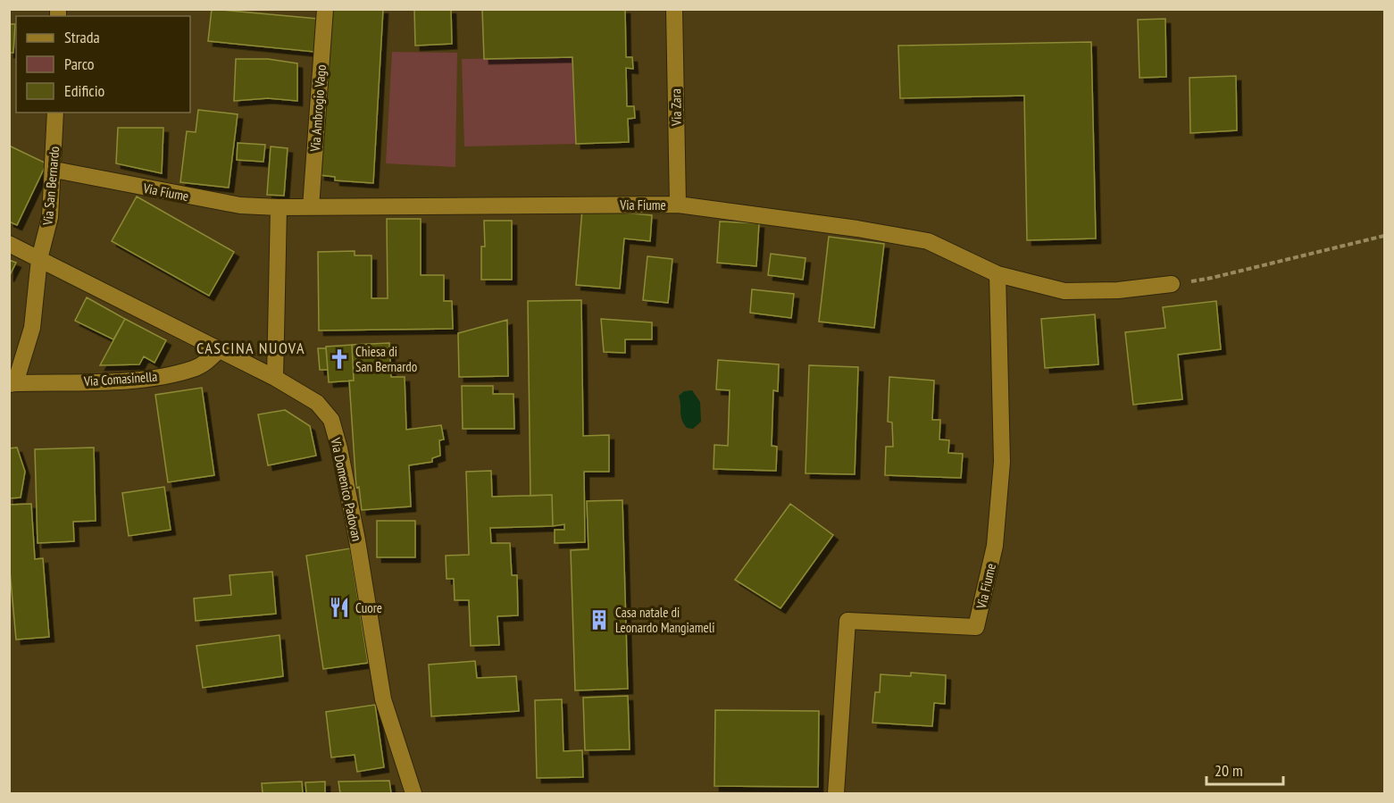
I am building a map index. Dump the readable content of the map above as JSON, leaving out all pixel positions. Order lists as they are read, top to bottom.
{
  "streets": {
    "street": [
      "Via Zara",
      "Via Ambrogio Vago",
      "Via San Bernardo",
      "Via Fiume",
      "Via Comasinella",
      "Via Domenico Padovan"
    ]
  },
  "crossings": [
    ["Via Zara", "Via Fiume"],
    ["Via Ambrogio Vago", "Via Fiume"],
    ["Via San Bernardo", "Via Fiume"],
    ["Via San Bernardo", "Via Comasinella"],
    ["Via San Bernardo", "Via Domenico Padovan"],
    ["Via Comasinella", "Via Domenico Padovan"]
  ],
  "districts": ["CASCINA NUOVA"],
  "places": {
    "church": ["Chiesa di San Bernardo"],
    "restaurant": ["Cuore"],
    "building": ["Casa natale di Leonardo Mangiameli"]
  },
  "legend": ["Strada", "Parco", "Edificio"],
  "scale_bar": "20 m"
}
